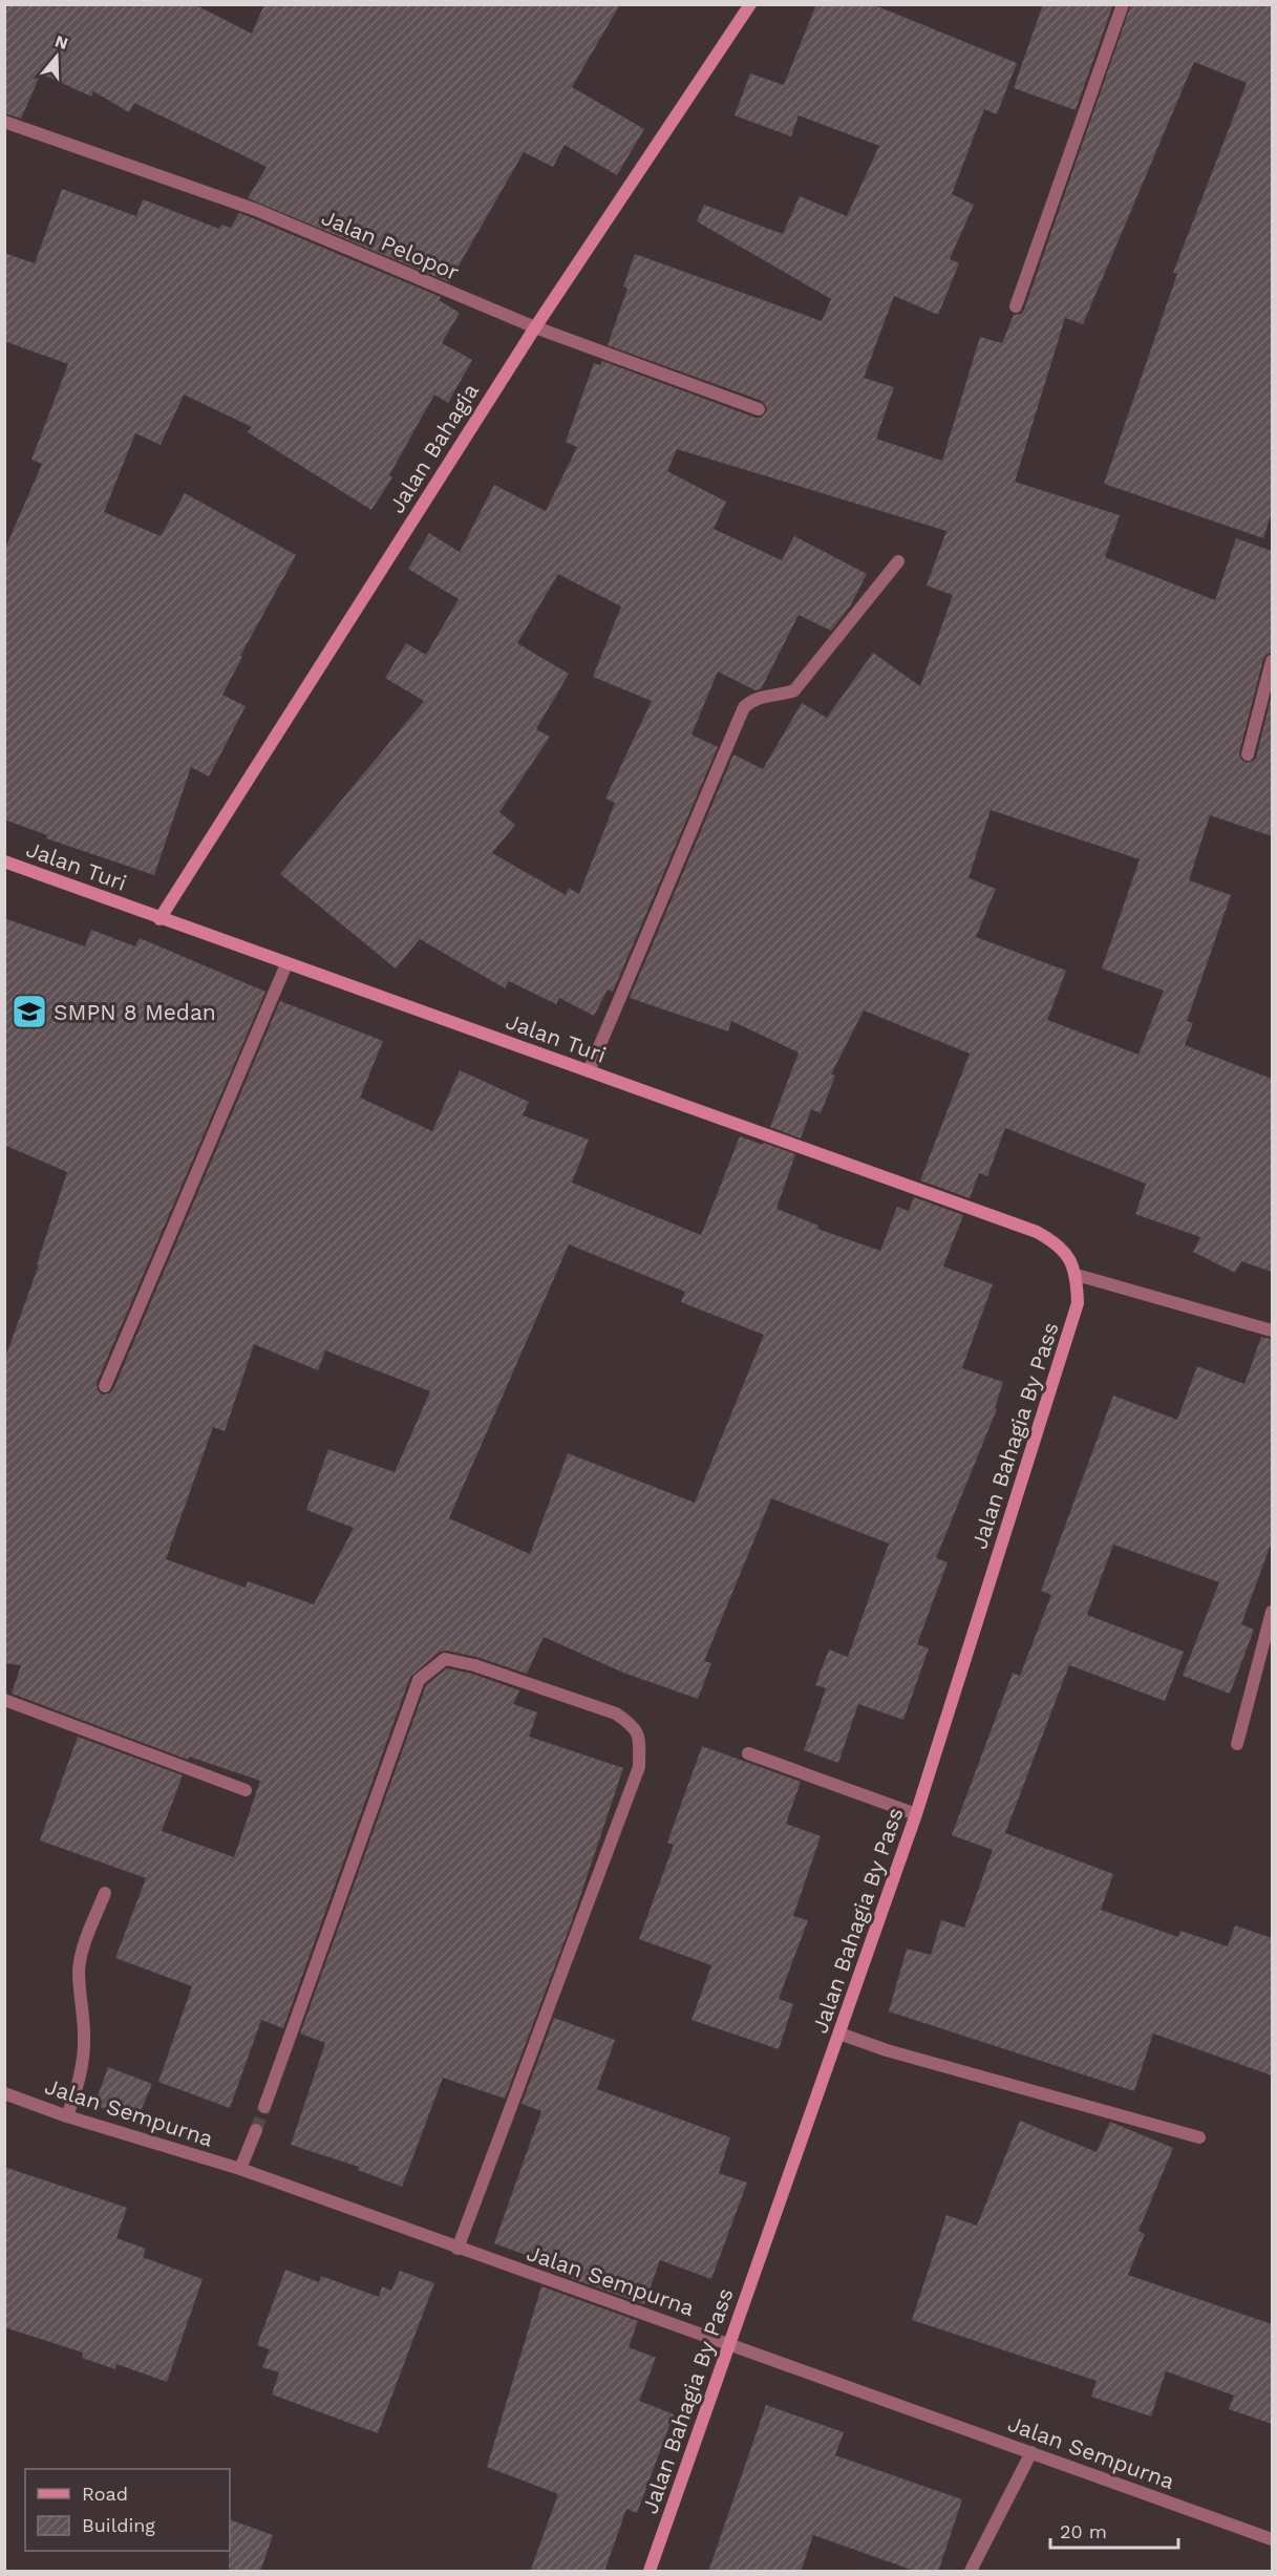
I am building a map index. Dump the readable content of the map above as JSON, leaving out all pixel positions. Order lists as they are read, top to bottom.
{
  "streets": {
    "main road": ["Jalan Bahagia", "Jalan Turi", "Jalan Bahagia By Pass"],
    "street": ["Jalan Pelopor", "Jalan Sempurna"]
  },
  "crossings": [
    ["Jalan Pelopor", "Jalan Bahagia"],
    ["Jalan Bahagia", "Jalan Turi"],
    ["Jalan Turi", "Jalan Bahagia By Pass"],
    ["Jalan Bahagia By Pass", "Jalan Sempurna"]
  ],
  "places": {
    "school or university": ["SMPN 8 Medan"]
  },
  "legend": ["Road", "Building"],
  "scale_bar": "20 m",
  "north": "top"
}
